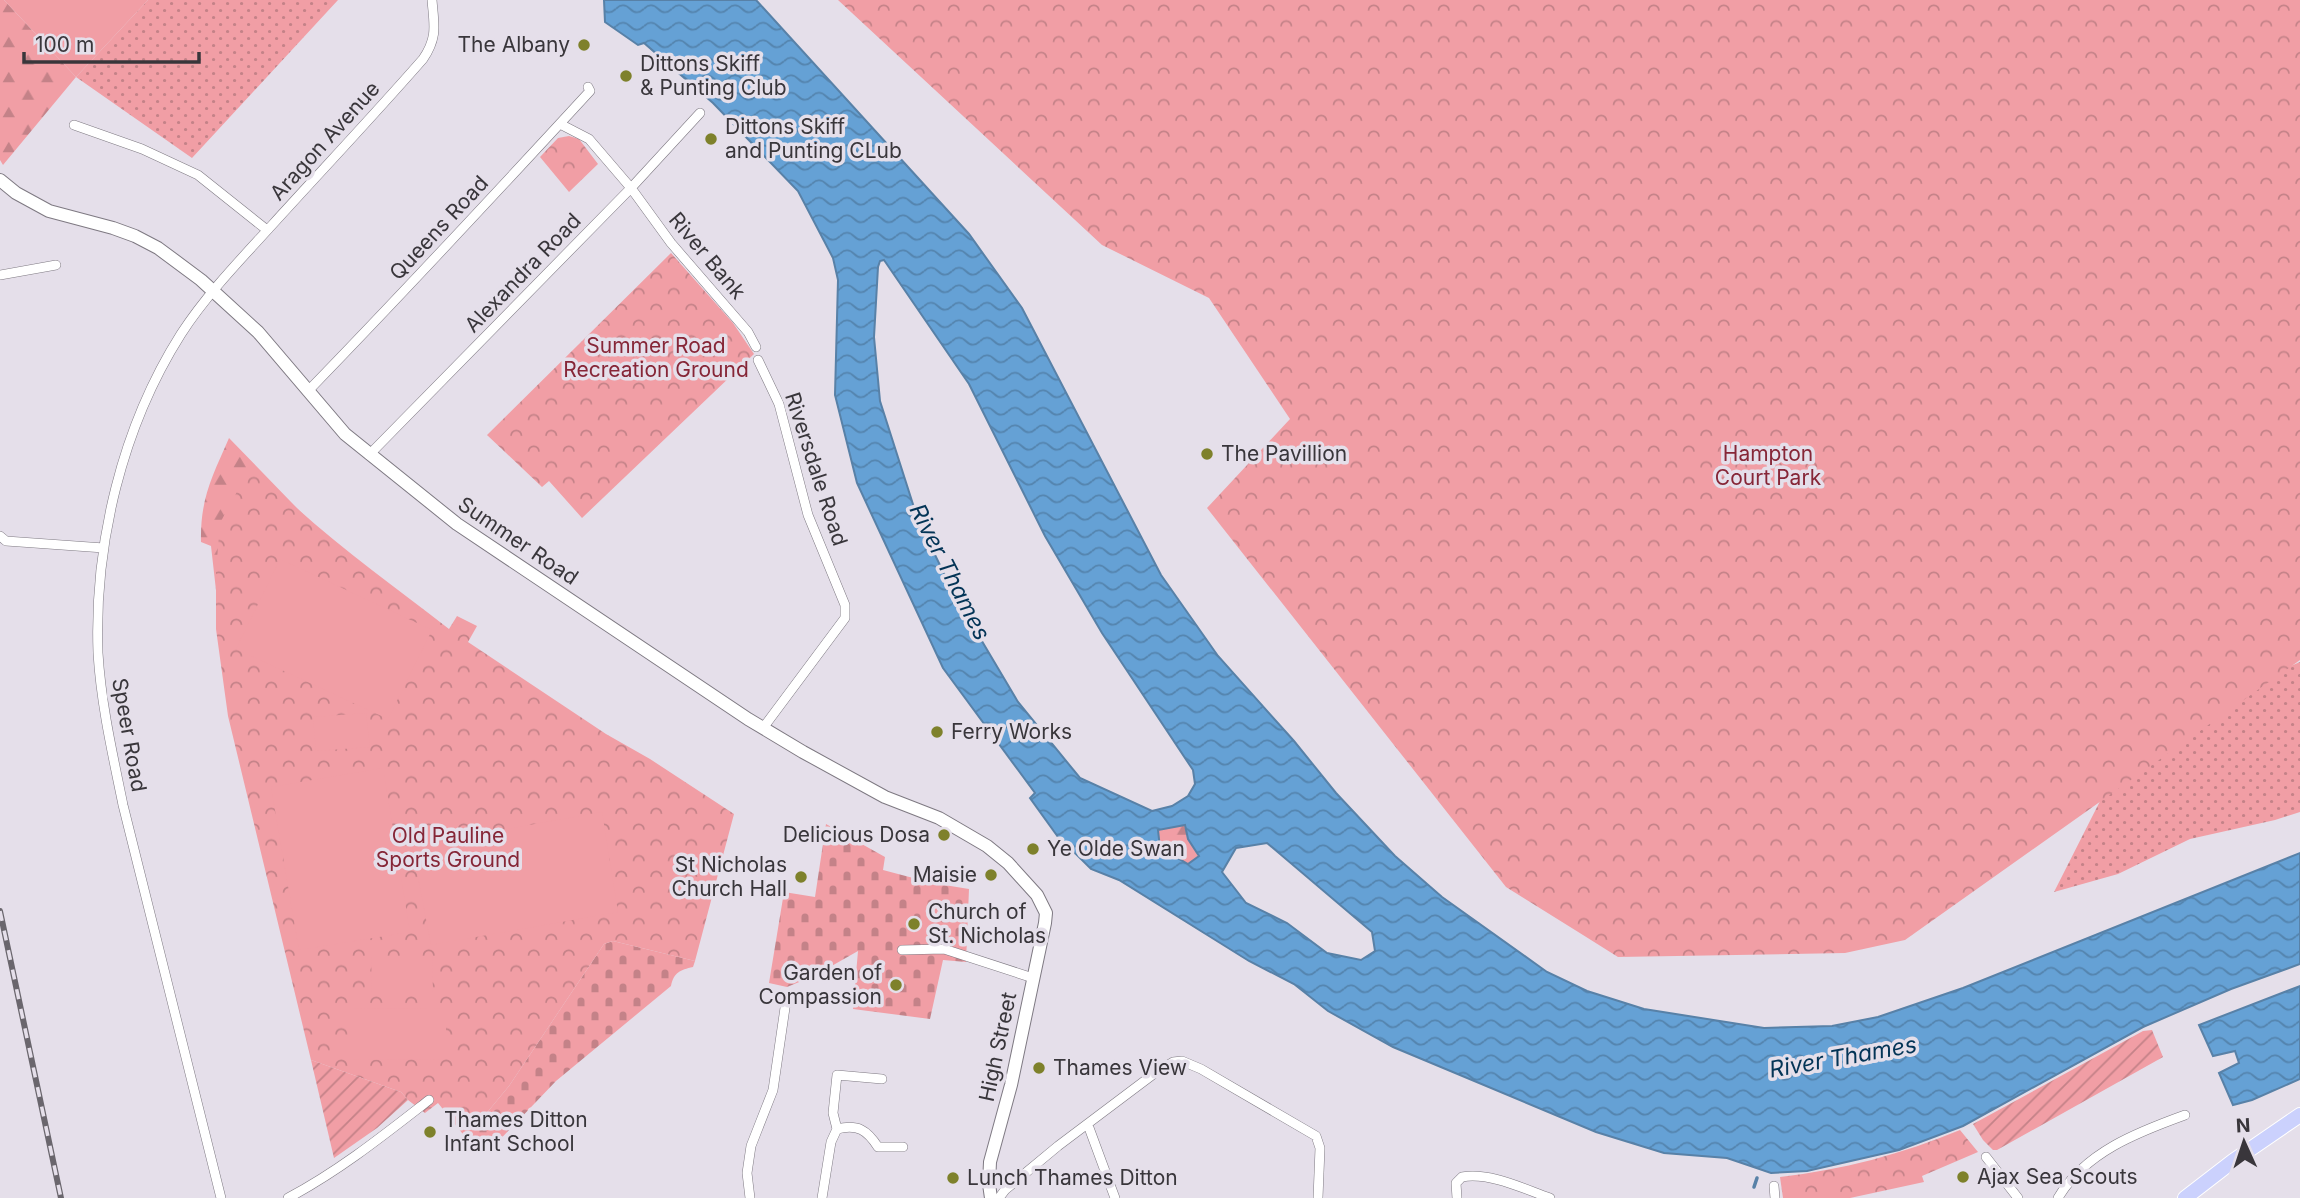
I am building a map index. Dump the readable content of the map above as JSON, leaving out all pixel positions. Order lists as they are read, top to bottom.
{
  "streets": {
    "street": [
      "Aragon Avenue",
      "Queens Road",
      "River Bank",
      "Alexandra Road",
      "Riversdale Road",
      "Summer Road",
      "Speer Road",
      "High Street"
    ]
  },
  "crossings": [
    ["Aragon Avenue", "Summer Road"],
    ["Aragon Avenue", "Speer Road"],
    ["Queens Road", "River Bank"],
    ["Queens Road", "Summer Road"],
    ["River Bank", "Alexandra Road"],
    ["Alexandra Road", "Summer Road"],
    ["Riversdale Road", "Summer Road"],
    ["Summer Road", "Speer Road"],
    ["Summer Road", "High Street"]
  ],
  "water": ["River Thames"],
  "parks": ["Summer Road Recreation Ground", "Hampton Court Park", "Old Pauline Sports Ground"],
  "places": [
    "The Albany",
    "Dittons Skiff & Punting Club",
    "Dittons Skiff and Punting CLub",
    "The Pavillion",
    "Ferry Works",
    "Delicious Dosa",
    "Ye Olde Swan",
    "Maisie",
    "St Nicholas Church Hall",
    "Church of St. Nicholas",
    "Garden of Compassion",
    "Thames View",
    "Thames Ditton Infant School",
    "Ajax Sea Scouts",
    "Lunch Thames Ditton"
  ],
  "scale_bar": "100 m",
  "north": "top"
}
